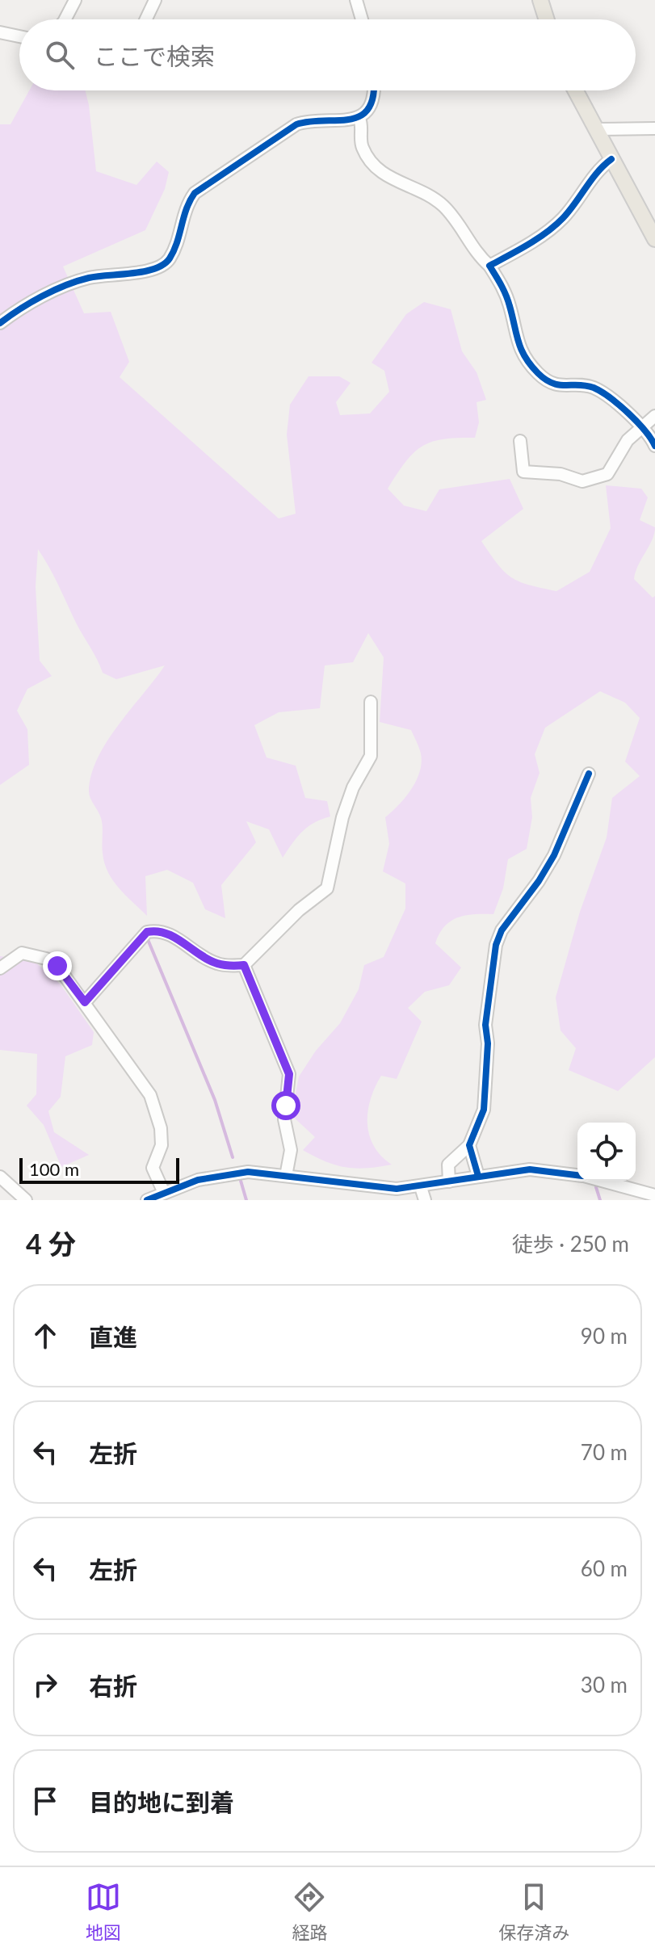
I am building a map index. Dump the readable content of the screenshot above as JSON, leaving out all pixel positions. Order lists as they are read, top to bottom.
{
  "scale_bar": "100 m",
  "page": {
    "search": "ここで検索",
    "scale": "100 m",
    "heading": ["4 分", "徒歩 · 250 m"],
    "list": [
      ["直進", "90 m"],
      ["左折", "70 m"],
      ["左折", "60 m"],
      ["右折", "30 m"],
      "目的地に到着"
    ],
    "nav": ["地図", "経路", "保存済み"]
  }
}
